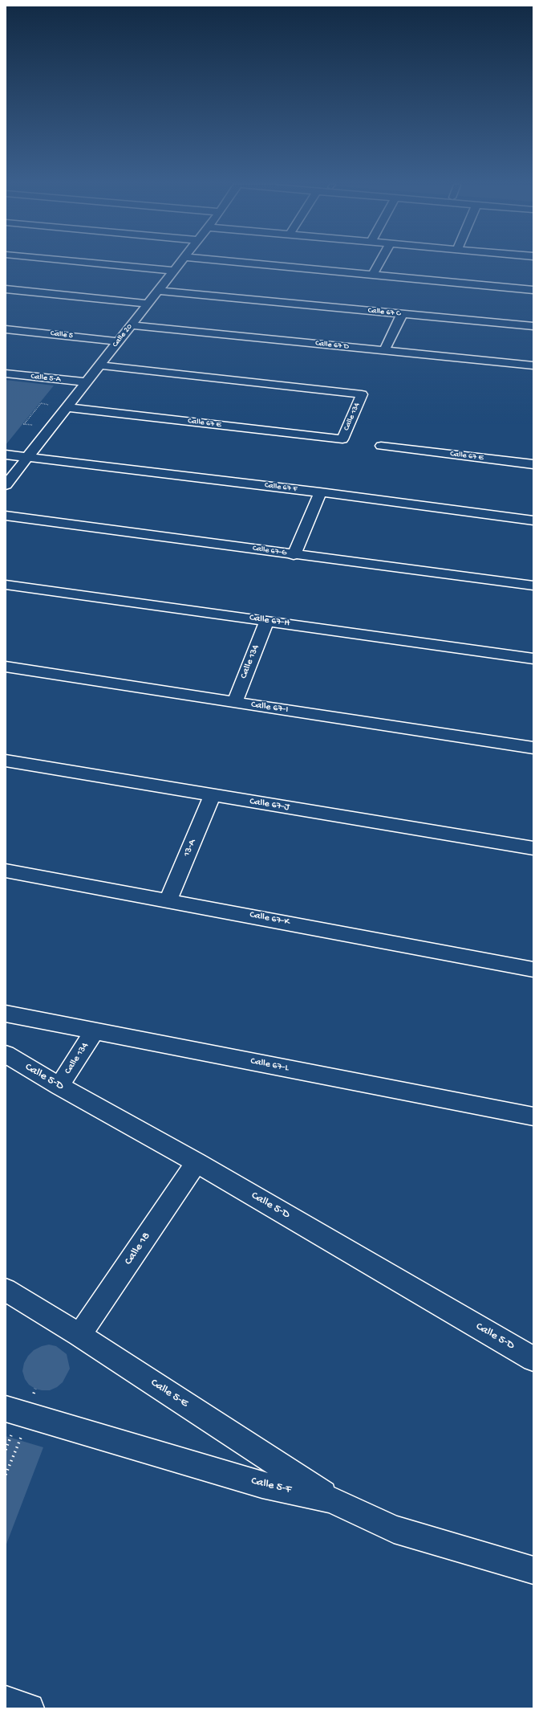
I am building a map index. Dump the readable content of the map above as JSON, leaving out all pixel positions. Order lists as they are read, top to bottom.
{
  "streets": {
    "street": [
      "Calle 67 C",
      "Calle 5",
      "Calle 20",
      "Calle 67 D",
      "Calle 5-A",
      "Calle 134",
      "Calle 67 E",
      "Calle 67 F",
      "Calle 67-G",
      "Calle 67-H",
      "Calle 67-I",
      "Calle 67-J",
      "13-A",
      "Calle 67-K",
      "Calle 67-L",
      "Calle 5-D",
      "Calle 18",
      "Calle 5-E",
      "Calle 5-F"
    ]
  },
  "crossings": [
    ["Calle 67 C", "Calle 20"],
    ["Calle 5", "Calle 20"],
    ["Calle 20", "Calle 67 D"],
    ["Calle 20", "Calle 5-A"],
    ["Calle 20", "Calle 134"],
    ["Calle 20", "Calle 67 E"],
    ["Calle 20", "Calle 67 F"],
    ["Calle 134", "Calle 67 E"],
    ["Calle 134", "Calle 67-H"],
    ["Calle 134", "Calle 67-I"],
    ["Calle 134", "Calle 67-L"],
    ["Calle 134", "Calle 5-D"],
    ["Calle 67-J", "13-A"],
    ["13-A", "Calle 67-K"],
    ["Calle 5-D", "Calle 18"],
    ["Calle 18", "Calle 5-E"],
    ["Calle 5-E", "Calle 5-F"]
  ]
}
